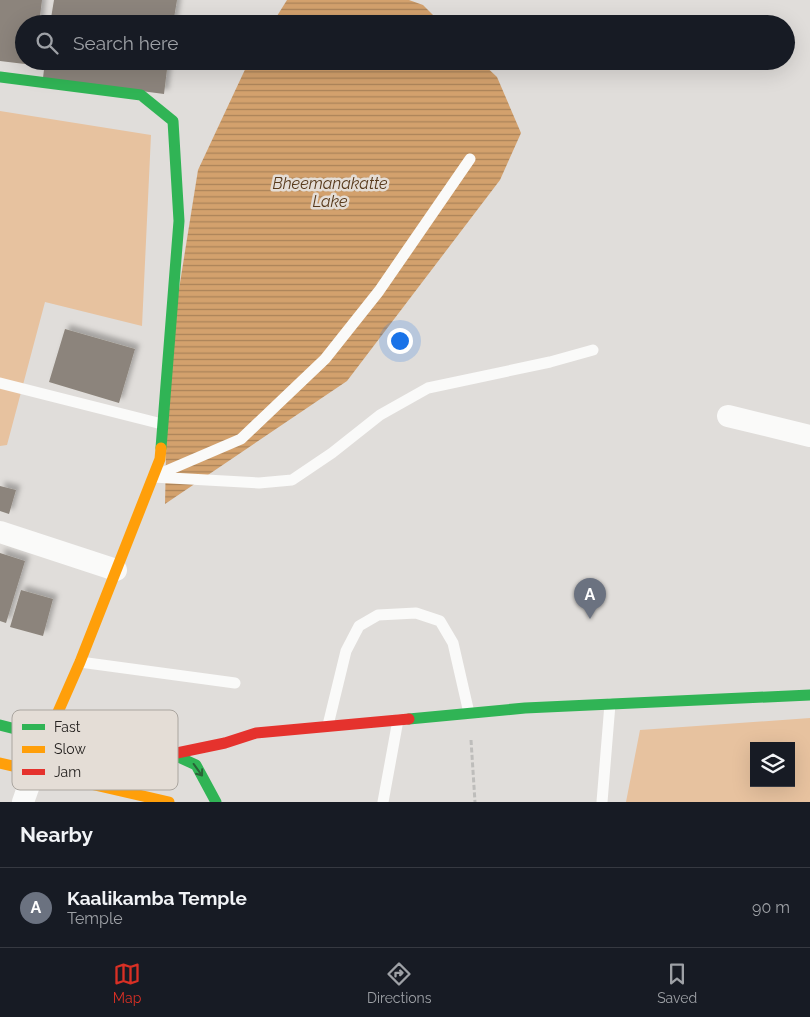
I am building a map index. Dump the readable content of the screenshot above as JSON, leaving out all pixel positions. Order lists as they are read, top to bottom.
{
  "water": ["Bheemanakatte Lake"],
  "legend": ["Fast", "Slow", "Jam"],
  "page": {
    "search": "Search here",
    "pins": "A",
    "heading": "Nearby",
    "list": [
      {
        "mark": "A",
        "name": "Kaalikamba Temple",
        "note": "Temple",
        "value": "90 m"
      }
    ],
    "nav": ["Map", "Directions", "Saved"]
  }
}
